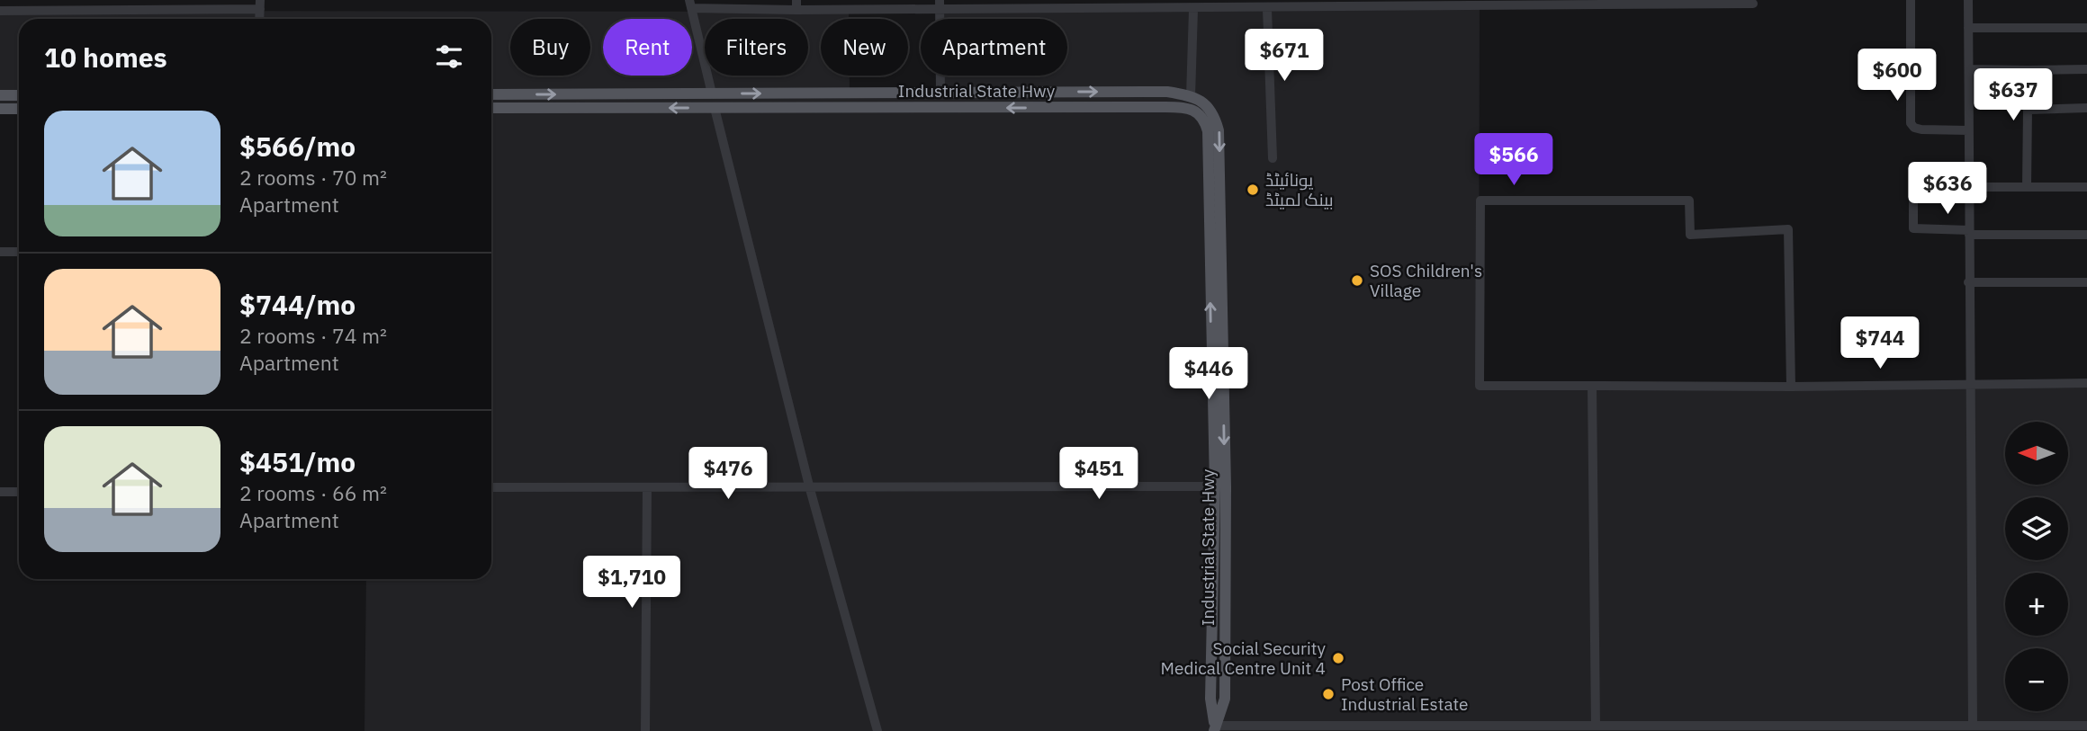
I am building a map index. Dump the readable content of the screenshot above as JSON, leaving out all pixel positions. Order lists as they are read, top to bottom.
{
  "streets": {
    "main road": ["Industrial State Hwy"]
  },
  "places": [
    "یونائیٹڈ بینک لمیٹڈ",
    "SOS Children's Village",
    "Social Security Medical Centre Unit 4",
    "Post Office Industrial Estate"
  ],
  "north": "left",
  "page": {
    "chip": [
      "Buy",
      "Rent",
      "Filters",
      "New",
      "Apartment"
    ],
    "heading": "10 homes",
    "price": [
      "$671",
      "$600",
      "$637",
      "$566",
      "$636",
      "$744",
      "$446",
      "$476",
      "$451",
      "$1,710"
    ],
    "list": [
      {
        "name": "$566/mo",
        "note": "2 rooms · 70 m² · Apartment"
      },
      {
        "name": "$744/mo",
        "note": "2 rooms · 74 m² · Apartment"
      },
      {
        "name": "$451/mo",
        "note": "2 rooms · 66 m² · Apartment"
      }
    ],
    "map_buttons": ["+", "−"]
  }
}
